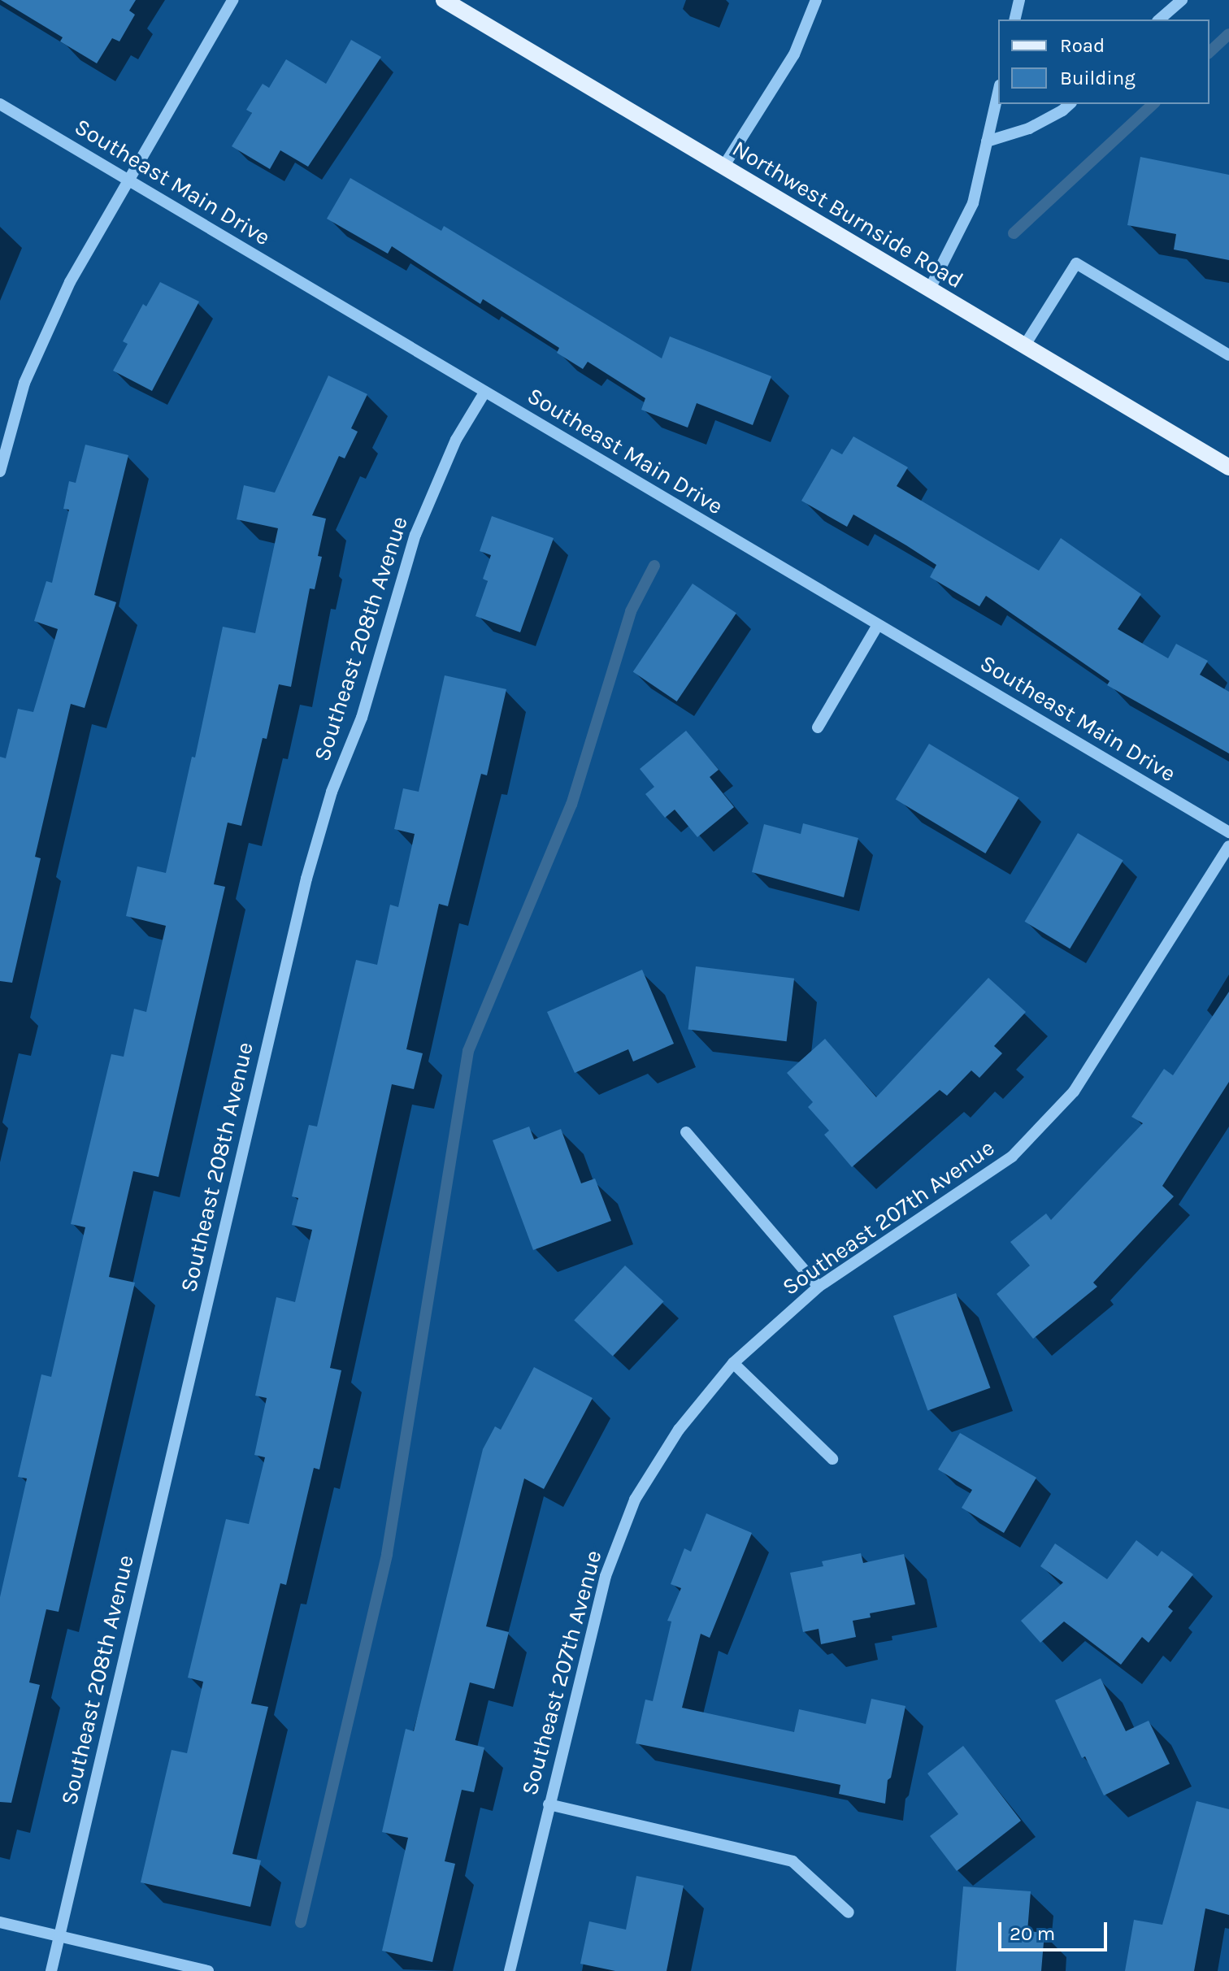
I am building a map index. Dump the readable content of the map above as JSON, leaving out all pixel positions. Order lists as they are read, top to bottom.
{
  "streets": {
    "main road": ["Northwest Burnside Road"],
    "street": ["Southeast Main Drive", "Southeast 208th Avenue", "Southeast 207th Avenue"]
  },
  "crossings": [
    ["Southeast Main Drive", "Southeast 208th Avenue"]
  ],
  "legend": ["Road", "Building"],
  "scale_bar": "20 m"
}
